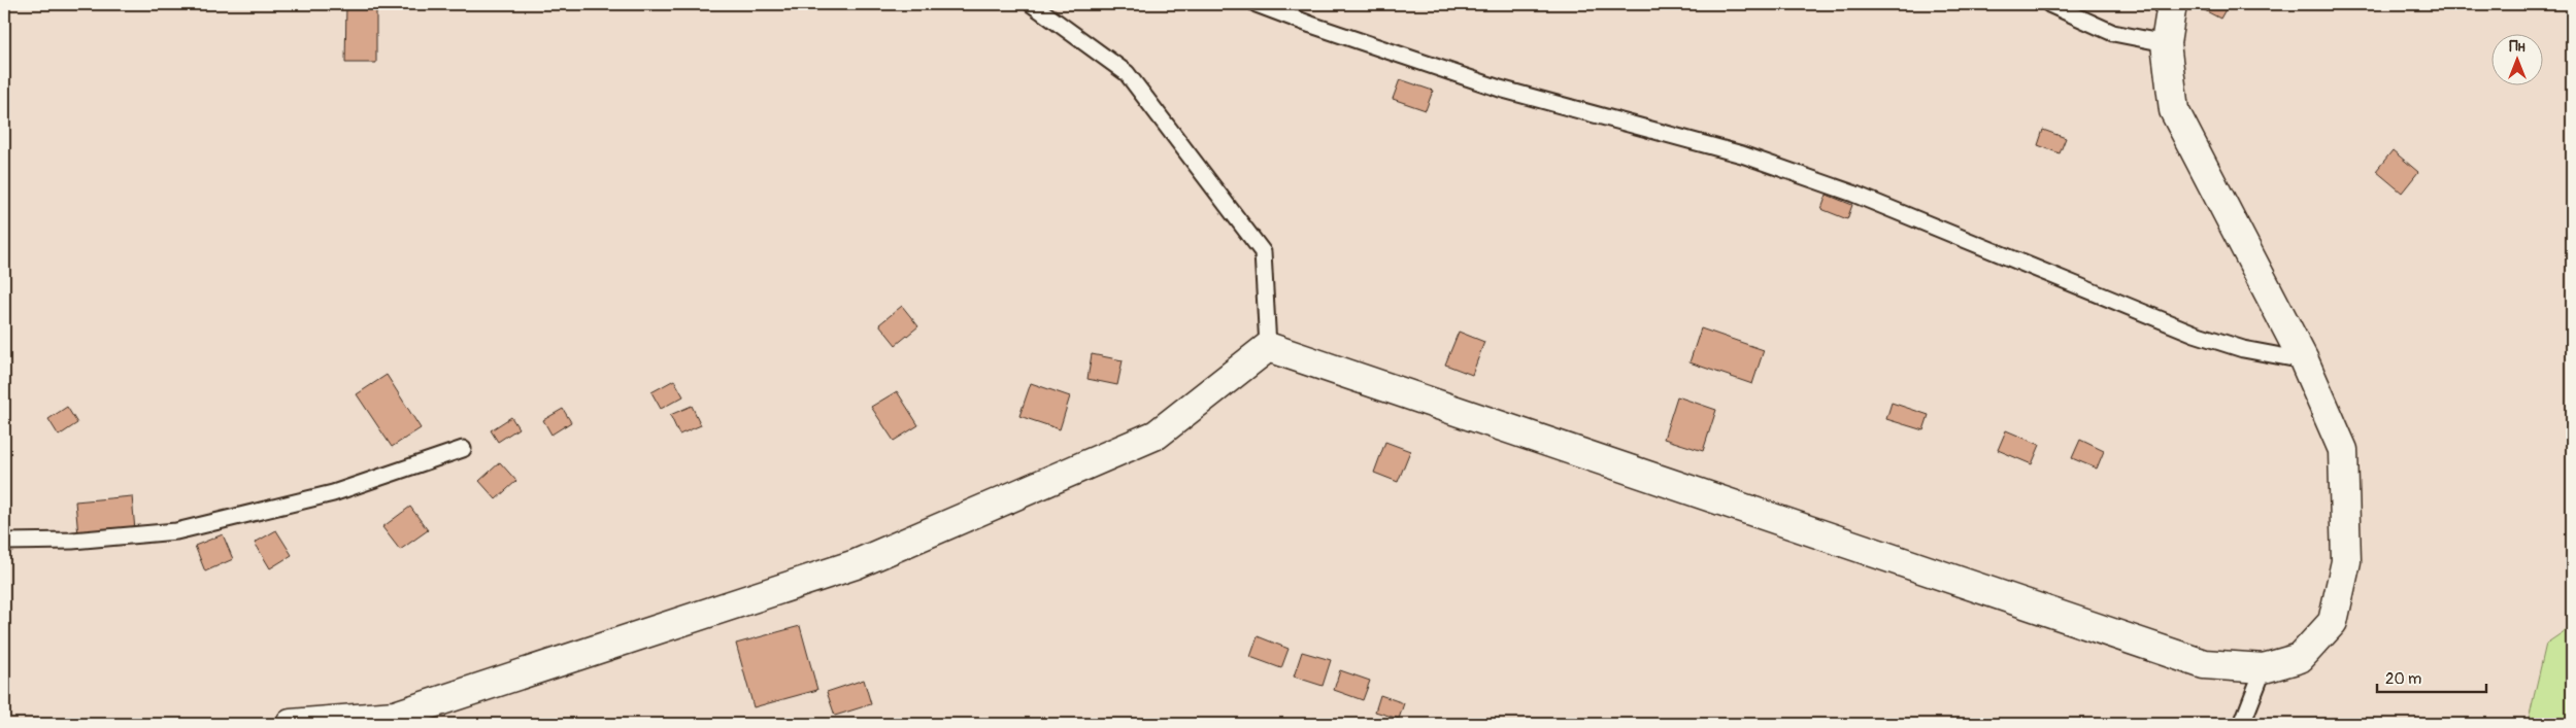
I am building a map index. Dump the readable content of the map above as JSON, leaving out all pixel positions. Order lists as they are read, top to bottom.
{
  "scale_bar": "20 m",
  "north": "top"
}
